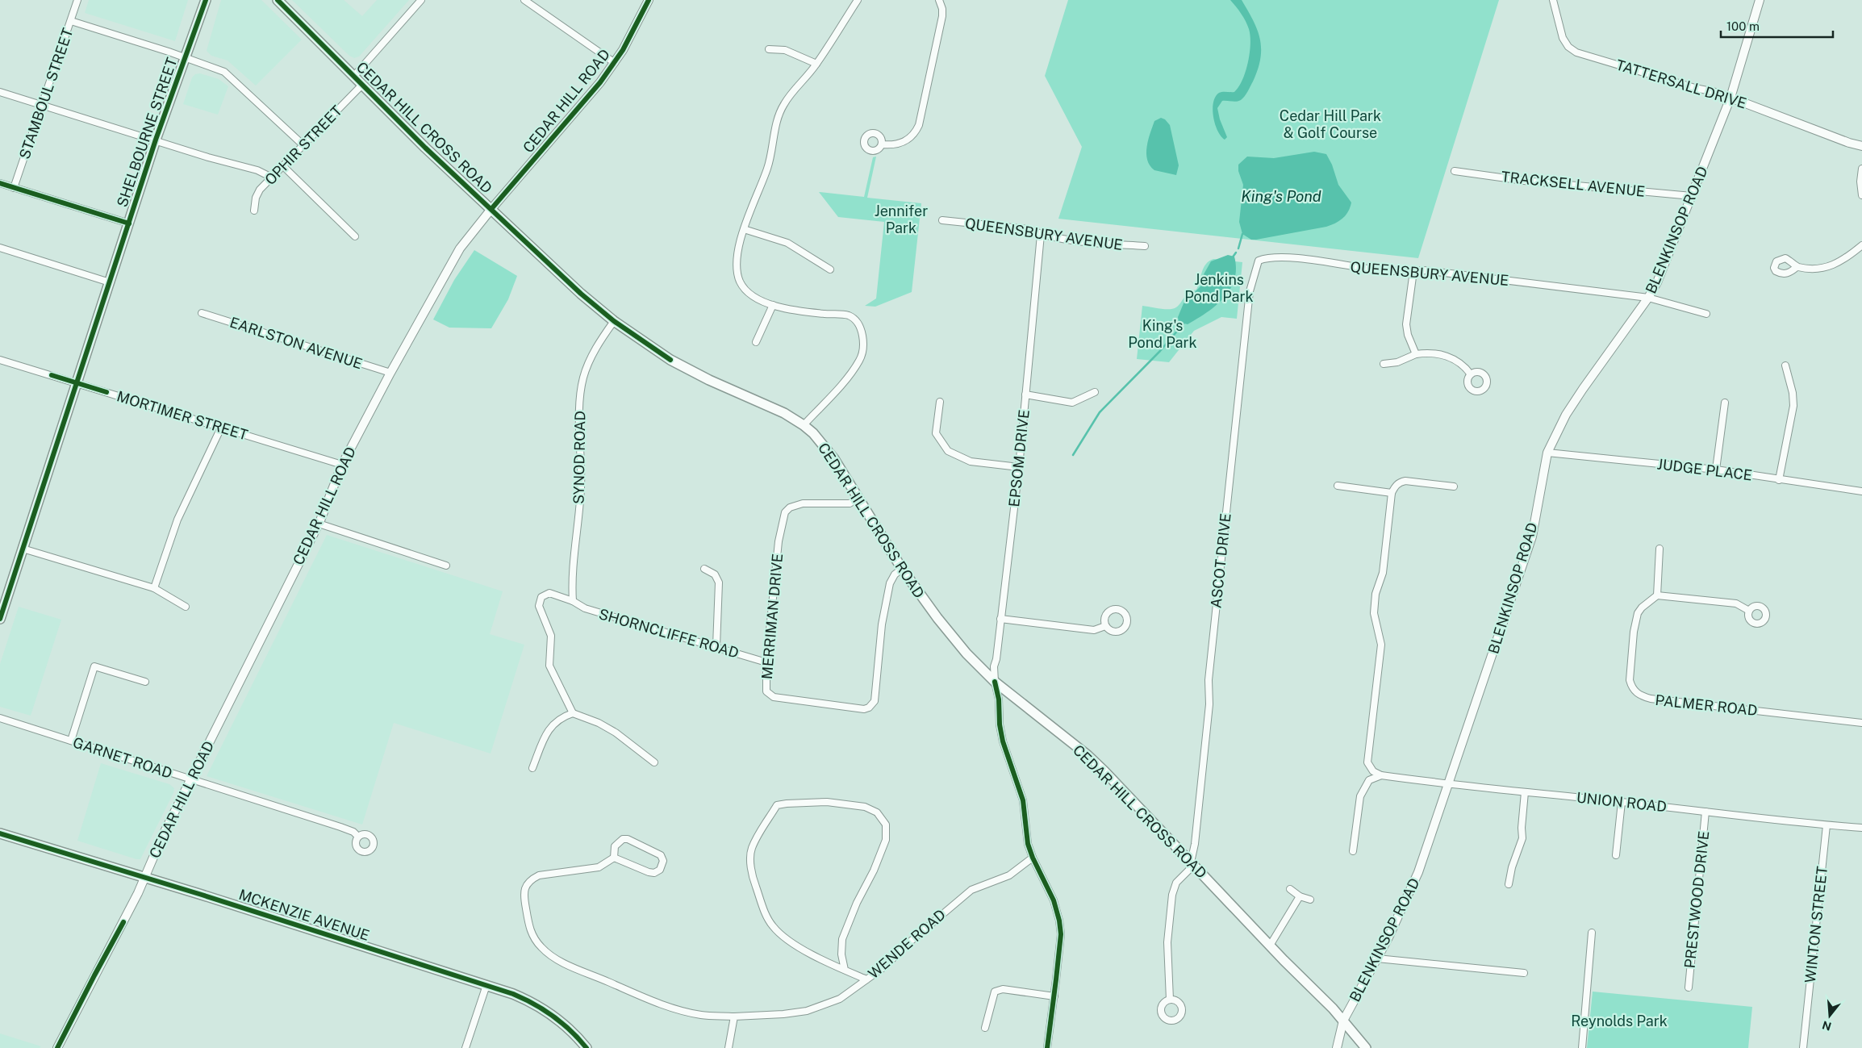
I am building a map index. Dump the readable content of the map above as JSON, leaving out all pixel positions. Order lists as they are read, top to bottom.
{
  "streets": {
    "main road": ["CEDAR HILL CROSS ROAD", "SHELBOURNE STREET", "MCKENZIE AVENUE"],
    "street": [
      "TATTERSALL DRIVE",
      "STAMBOUL STREET",
      "CEDAR HILL ROAD",
      "OPHIR STREET",
      "TRACKSELL AVENUE",
      "BLENKINSOP ROAD",
      "QUEENSBURY AVENUE",
      "EARLSTON AVENUE",
      "MORTIMER STREET",
      "SYNOD ROAD",
      "EPSOM DRIVE",
      "JUDGE PLACE",
      "ASCOT DRIVE",
      "MERRIMAN DRIVE",
      "SHORNCLIFFE ROAD",
      "PALMER ROAD",
      "GARNET ROAD",
      "UNION ROAD",
      "PRESTWOOD DRIVE",
      "WINTON STREET",
      "WENDE ROAD"
    ]
  },
  "crossings": [
    ["TATTERSALL DRIVE", "BLENKINSOP ROAD"],
    ["CEDAR HILL ROAD", "CEDAR HILL CROSS ROAD"],
    ["CEDAR HILL ROAD", "EARLSTON AVENUE"],
    ["CEDAR HILL ROAD", "MORTIMER STREET"],
    ["CEDAR HILL ROAD", "GARNET ROAD"],
    ["CEDAR HILL ROAD", "MCKENZIE AVENUE"],
    ["CEDAR HILL CROSS ROAD", "OPHIR STREET"],
    ["CEDAR HILL CROSS ROAD", "BLENKINSOP ROAD"],
    ["CEDAR HILL CROSS ROAD", "SYNOD ROAD"],
    ["CEDAR HILL CROSS ROAD", "EPSOM DRIVE"],
    ["CEDAR HILL CROSS ROAD", "ASCOT DRIVE"],
    ["CEDAR HILL CROSS ROAD", "MERRIMAN DRIVE"],
    ["SHELBOURNE STREET", "MORTIMER STREET"],
    ["TRACKSELL AVENUE", "BLENKINSOP ROAD"],
    ["BLENKINSOP ROAD", "QUEENSBURY AVENUE"],
    ["BLENKINSOP ROAD", "JUDGE PLACE"],
    ["BLENKINSOP ROAD", "UNION ROAD"],
    ["QUEENSBURY AVENUE", "EPSOM DRIVE"],
    ["QUEENSBURY AVENUE", "ASCOT DRIVE"],
    ["SYNOD ROAD", "SHORNCLIFFE ROAD"],
    ["EPSOM DRIVE", "WENDE ROAD"],
    ["MERRIMAN DRIVE", "SHORNCLIFFE ROAD"],
    ["UNION ROAD", "PRESTWOOD DRIVE"],
    ["UNION ROAD", "WINTON STREET"]
  ],
  "water": ["King's Pond"],
  "parks": [
    "Cedar Hill Park & Golf Course",
    "Jennifer Park",
    "Jenkins Pond Park",
    "King's Pond Park",
    "Reynolds Park"
  ],
  "scale_bar": "100 m",
  "north": "bottom"
}
